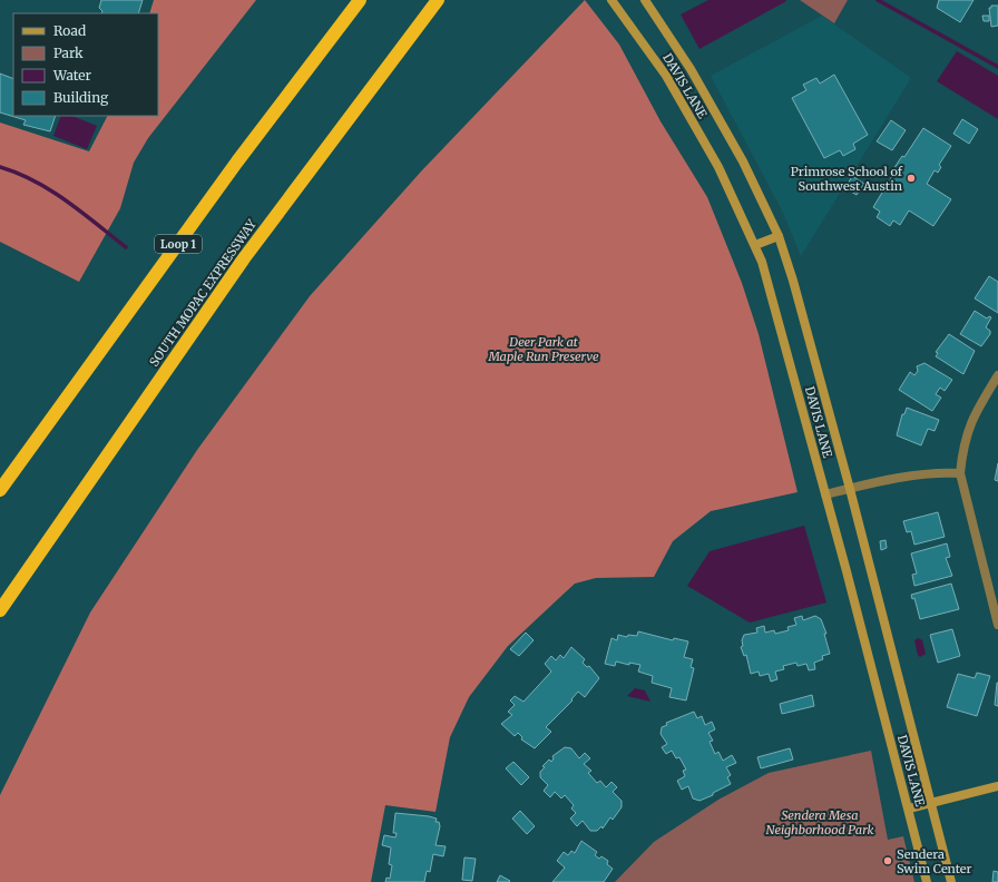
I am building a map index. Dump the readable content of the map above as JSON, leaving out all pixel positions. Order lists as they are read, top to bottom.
{
  "streets": {
    "highway": ["Loop 1", "SOUTH MOPAC EXPRESSWAY"],
    "main road": ["DAVIS LANE"]
  },
  "parks": ["Deer Park at Maple Run Preserve", "Sendera Mesa Neighborhood Park"],
  "places": ["Primrose School of Southwest Austin", "Sendera Swim Center"],
  "legend": [
    "Road",
    "Park",
    "Water",
    "Building"
  ]
}
